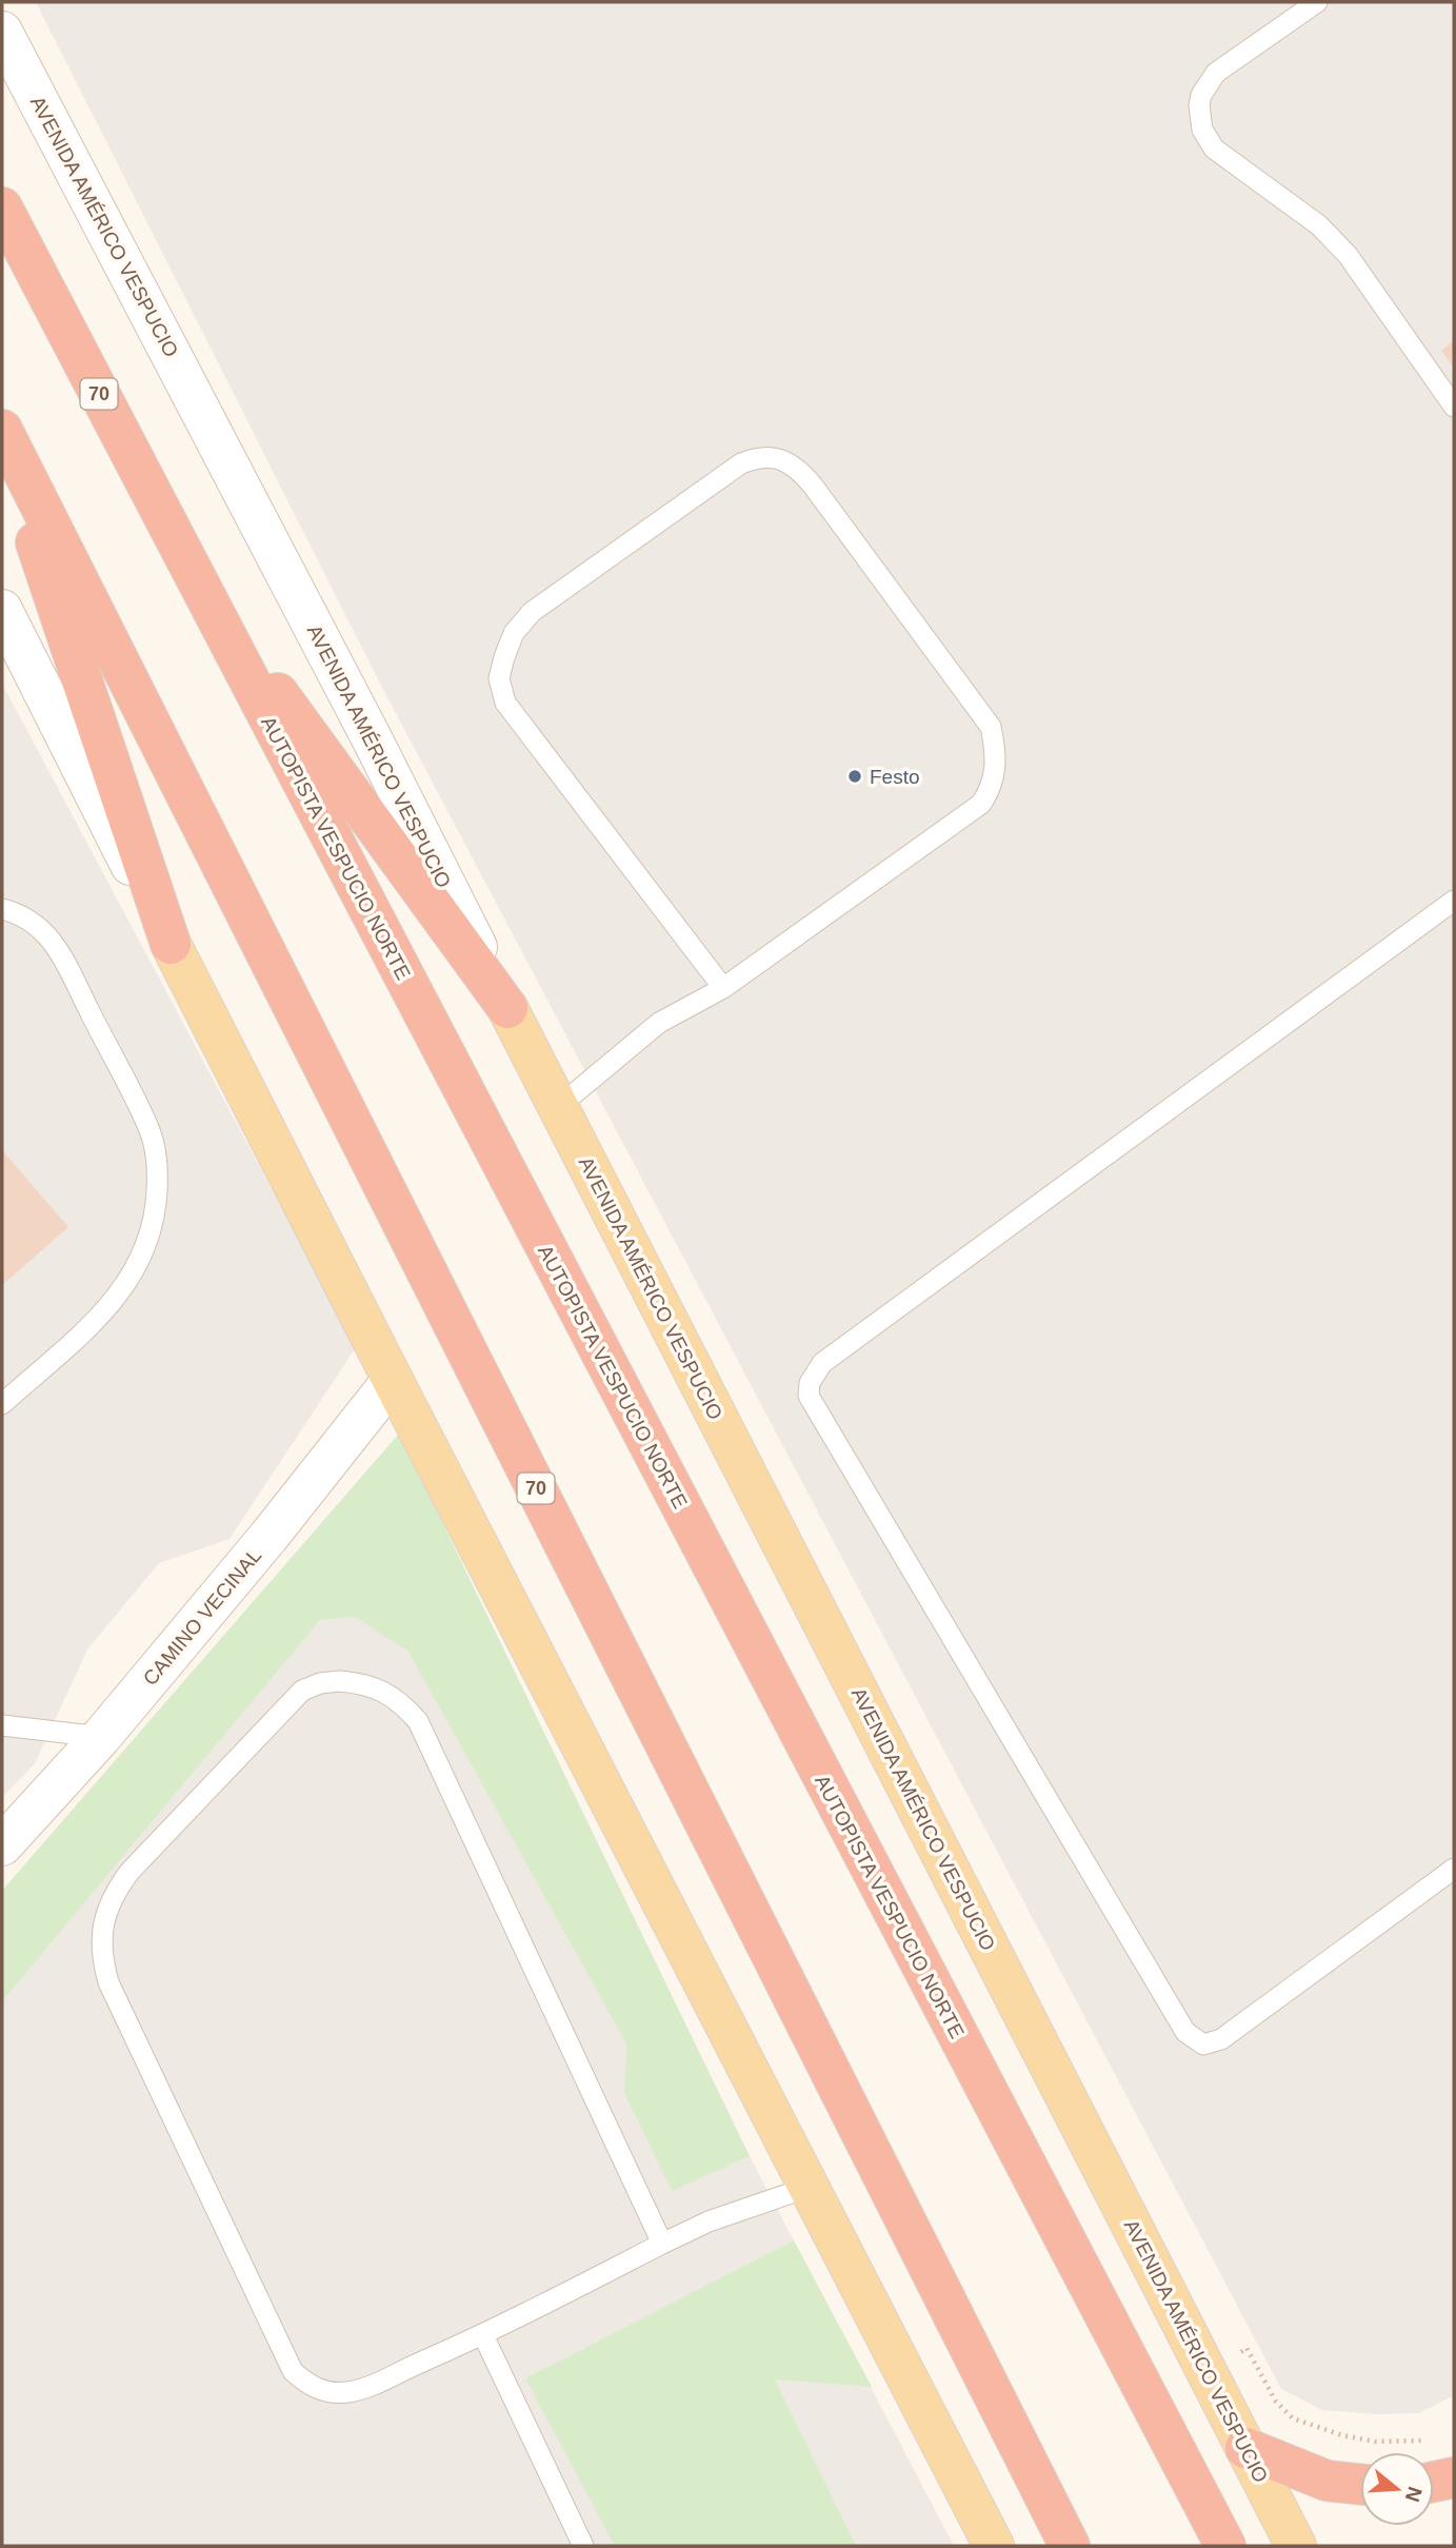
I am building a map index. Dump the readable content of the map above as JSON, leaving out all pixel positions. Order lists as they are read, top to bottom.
{
  "streets": {
    "highway": ["70", "AUTOPISTA VESPUCIO NORTE"],
    "main road": ["AVENIDA AMÉRICO VESPUCIO", "CAMINO VECINAL"]
  },
  "places": ["Festo"],
  "north": "right"
}
